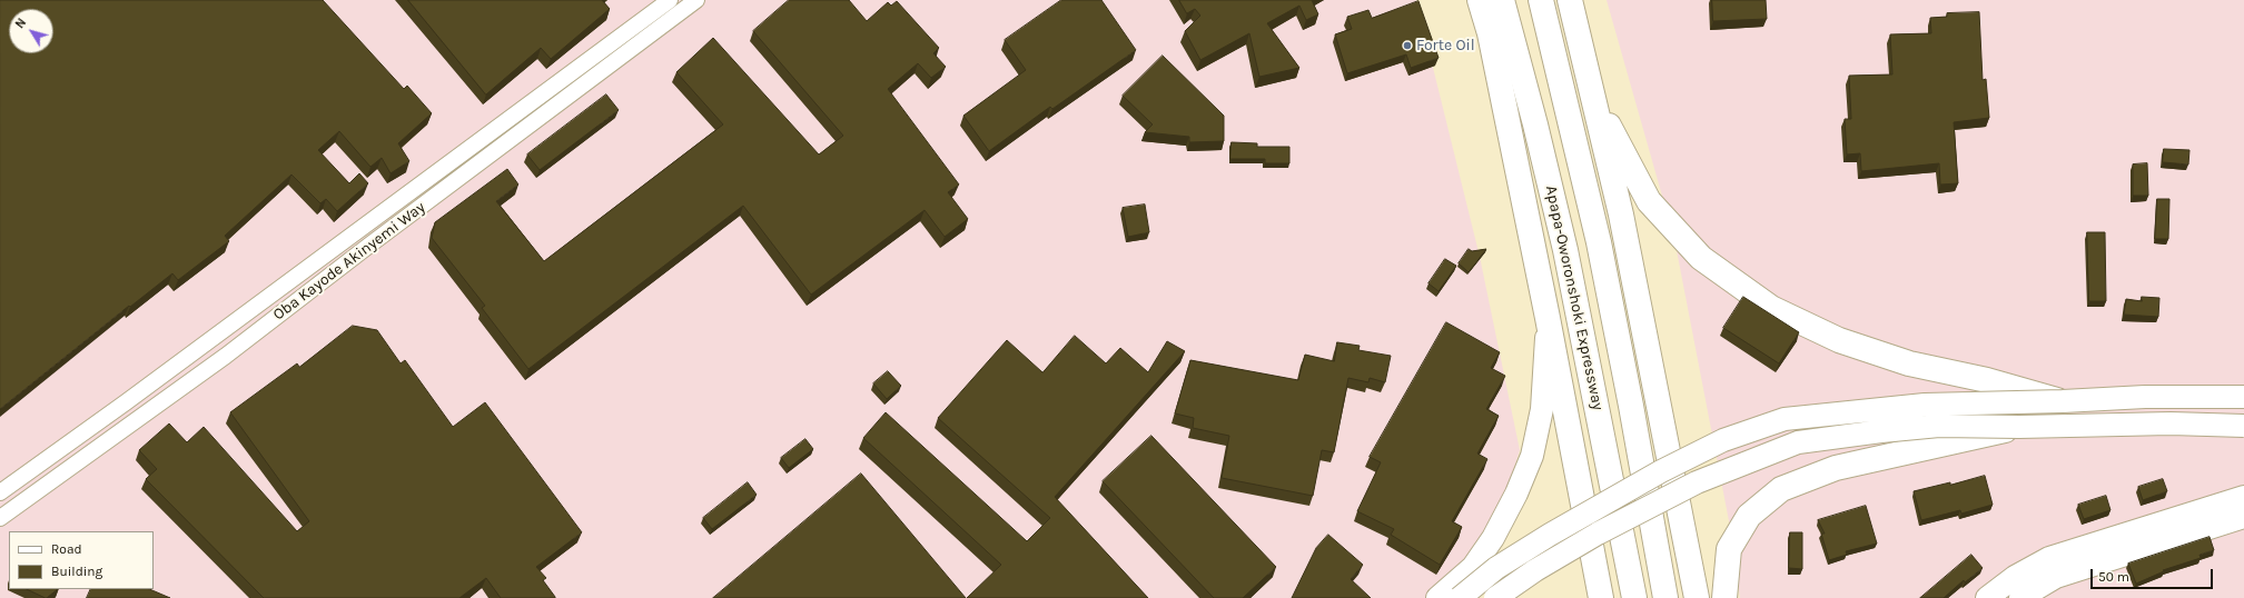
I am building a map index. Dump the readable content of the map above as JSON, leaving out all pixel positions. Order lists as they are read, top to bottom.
{
  "streets": {
    "main road": ["Apapa-Oworonshoki Expressway"],
    "street": ["Oba Kayode Akinyemi Way"]
  },
  "places": ["Forte Oil"],
  "legend": ["Road", "Building"],
  "scale_bar": "50 m",
  "north": "top left"
}
